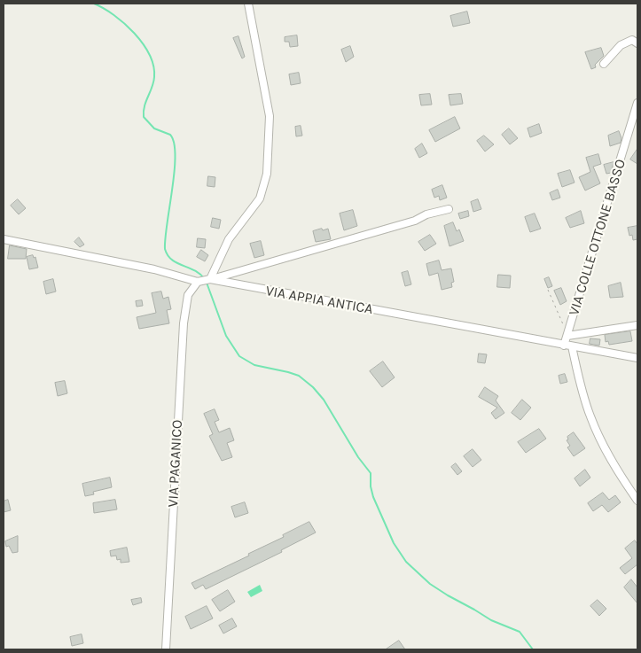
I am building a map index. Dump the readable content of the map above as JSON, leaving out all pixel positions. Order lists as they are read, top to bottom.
{
  "streets": {
    "street": ["VIA COLLE OTTONE BASSO", "VIA APPIA ANTICA", "VIA PAGANICO"]
  },
  "crossings": [
    ["VIA COLLE OTTONE BASSO", "VIA APPIA ANTICA"],
    ["VIA APPIA ANTICA", "VIA PAGANICO"]
  ]
}
